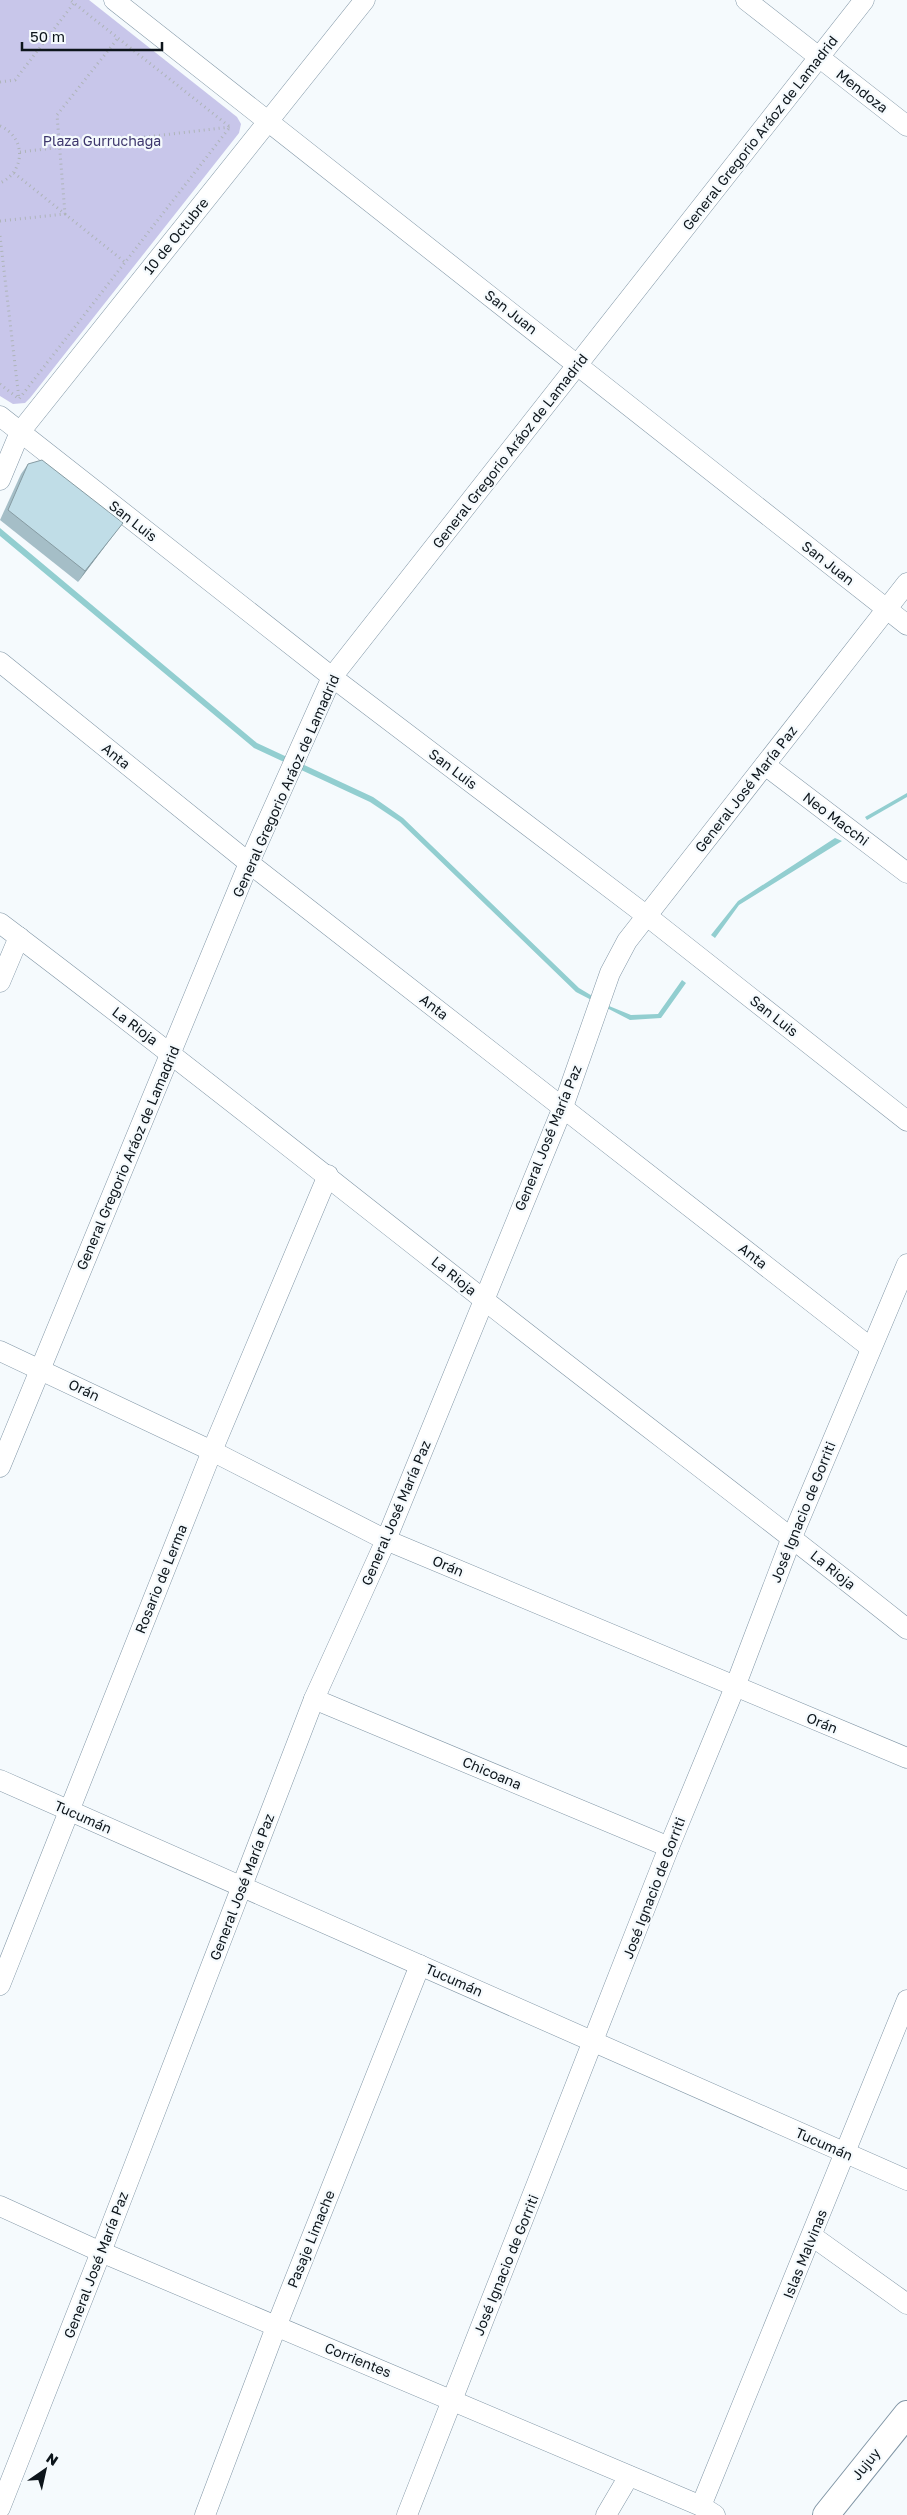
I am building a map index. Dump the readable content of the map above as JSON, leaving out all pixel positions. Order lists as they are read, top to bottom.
{
  "streets": {
    "main road": ["Jujuy"],
    "street": [
      "Mendoza",
      "General Gregorio Aráoz de Lamadrid",
      "10 de Octubre",
      "San Juan",
      "San Luis",
      "Anta",
      "General José María Paz",
      "Neo Macchi",
      "La Rioja",
      "Orán",
      "José Ignacio de Gorriti",
      "Rosario de Lerma",
      "Chicoana",
      "Tucumán",
      "Pasaje Limache",
      "Islas Malvinas",
      "Corrientes"
    ]
  },
  "crossings": [
    ["Mendoza", "General Gregorio Aráoz de Lamadrid"],
    ["General Gregorio Aráoz de Lamadrid", "San Juan"],
    ["General Gregorio Aráoz de Lamadrid", "San Luis"],
    ["General Gregorio Aráoz de Lamadrid", "Anta"],
    ["General Gregorio Aráoz de Lamadrid", "La Rioja"],
    ["General Gregorio Aráoz de Lamadrid", "Orán"],
    ["10 de Octubre", "San Juan"],
    ["10 de Octubre", "San Luis"],
    ["San Juan", "General José María Paz"],
    ["San Luis", "General José María Paz"],
    ["Anta", "General José María Paz"],
    ["Anta", "José Ignacio de Gorriti"],
    ["General José María Paz", "Neo Macchi"],
    ["General José María Paz", "La Rioja"],
    ["General José María Paz", "Orán"],
    ["General José María Paz", "Chicoana"],
    ["General José María Paz", "Tucumán"],
    ["General José María Paz", "Corrientes"],
    ["La Rioja", "José Ignacio de Gorriti"],
    ["La Rioja", "Rosario de Lerma"],
    ["Orán", "José Ignacio de Gorriti"],
    ["Orán", "Rosario de Lerma"],
    ["José Ignacio de Gorriti", "Chicoana"],
    ["José Ignacio de Gorriti", "Tucumán"],
    ["José Ignacio de Gorriti", "Corrientes"],
    ["Rosario de Lerma", "Tucumán"],
    ["Tucumán", "Pasaje Limache"],
    ["Tucumán", "Islas Malvinas"],
    ["Pasaje Limache", "Corrientes"],
    ["Islas Malvinas", "Corrientes"]
  ],
  "parks": ["Plaza Gurruchaga"],
  "scale_bar": "50 m",
  "north": "top right"
}
